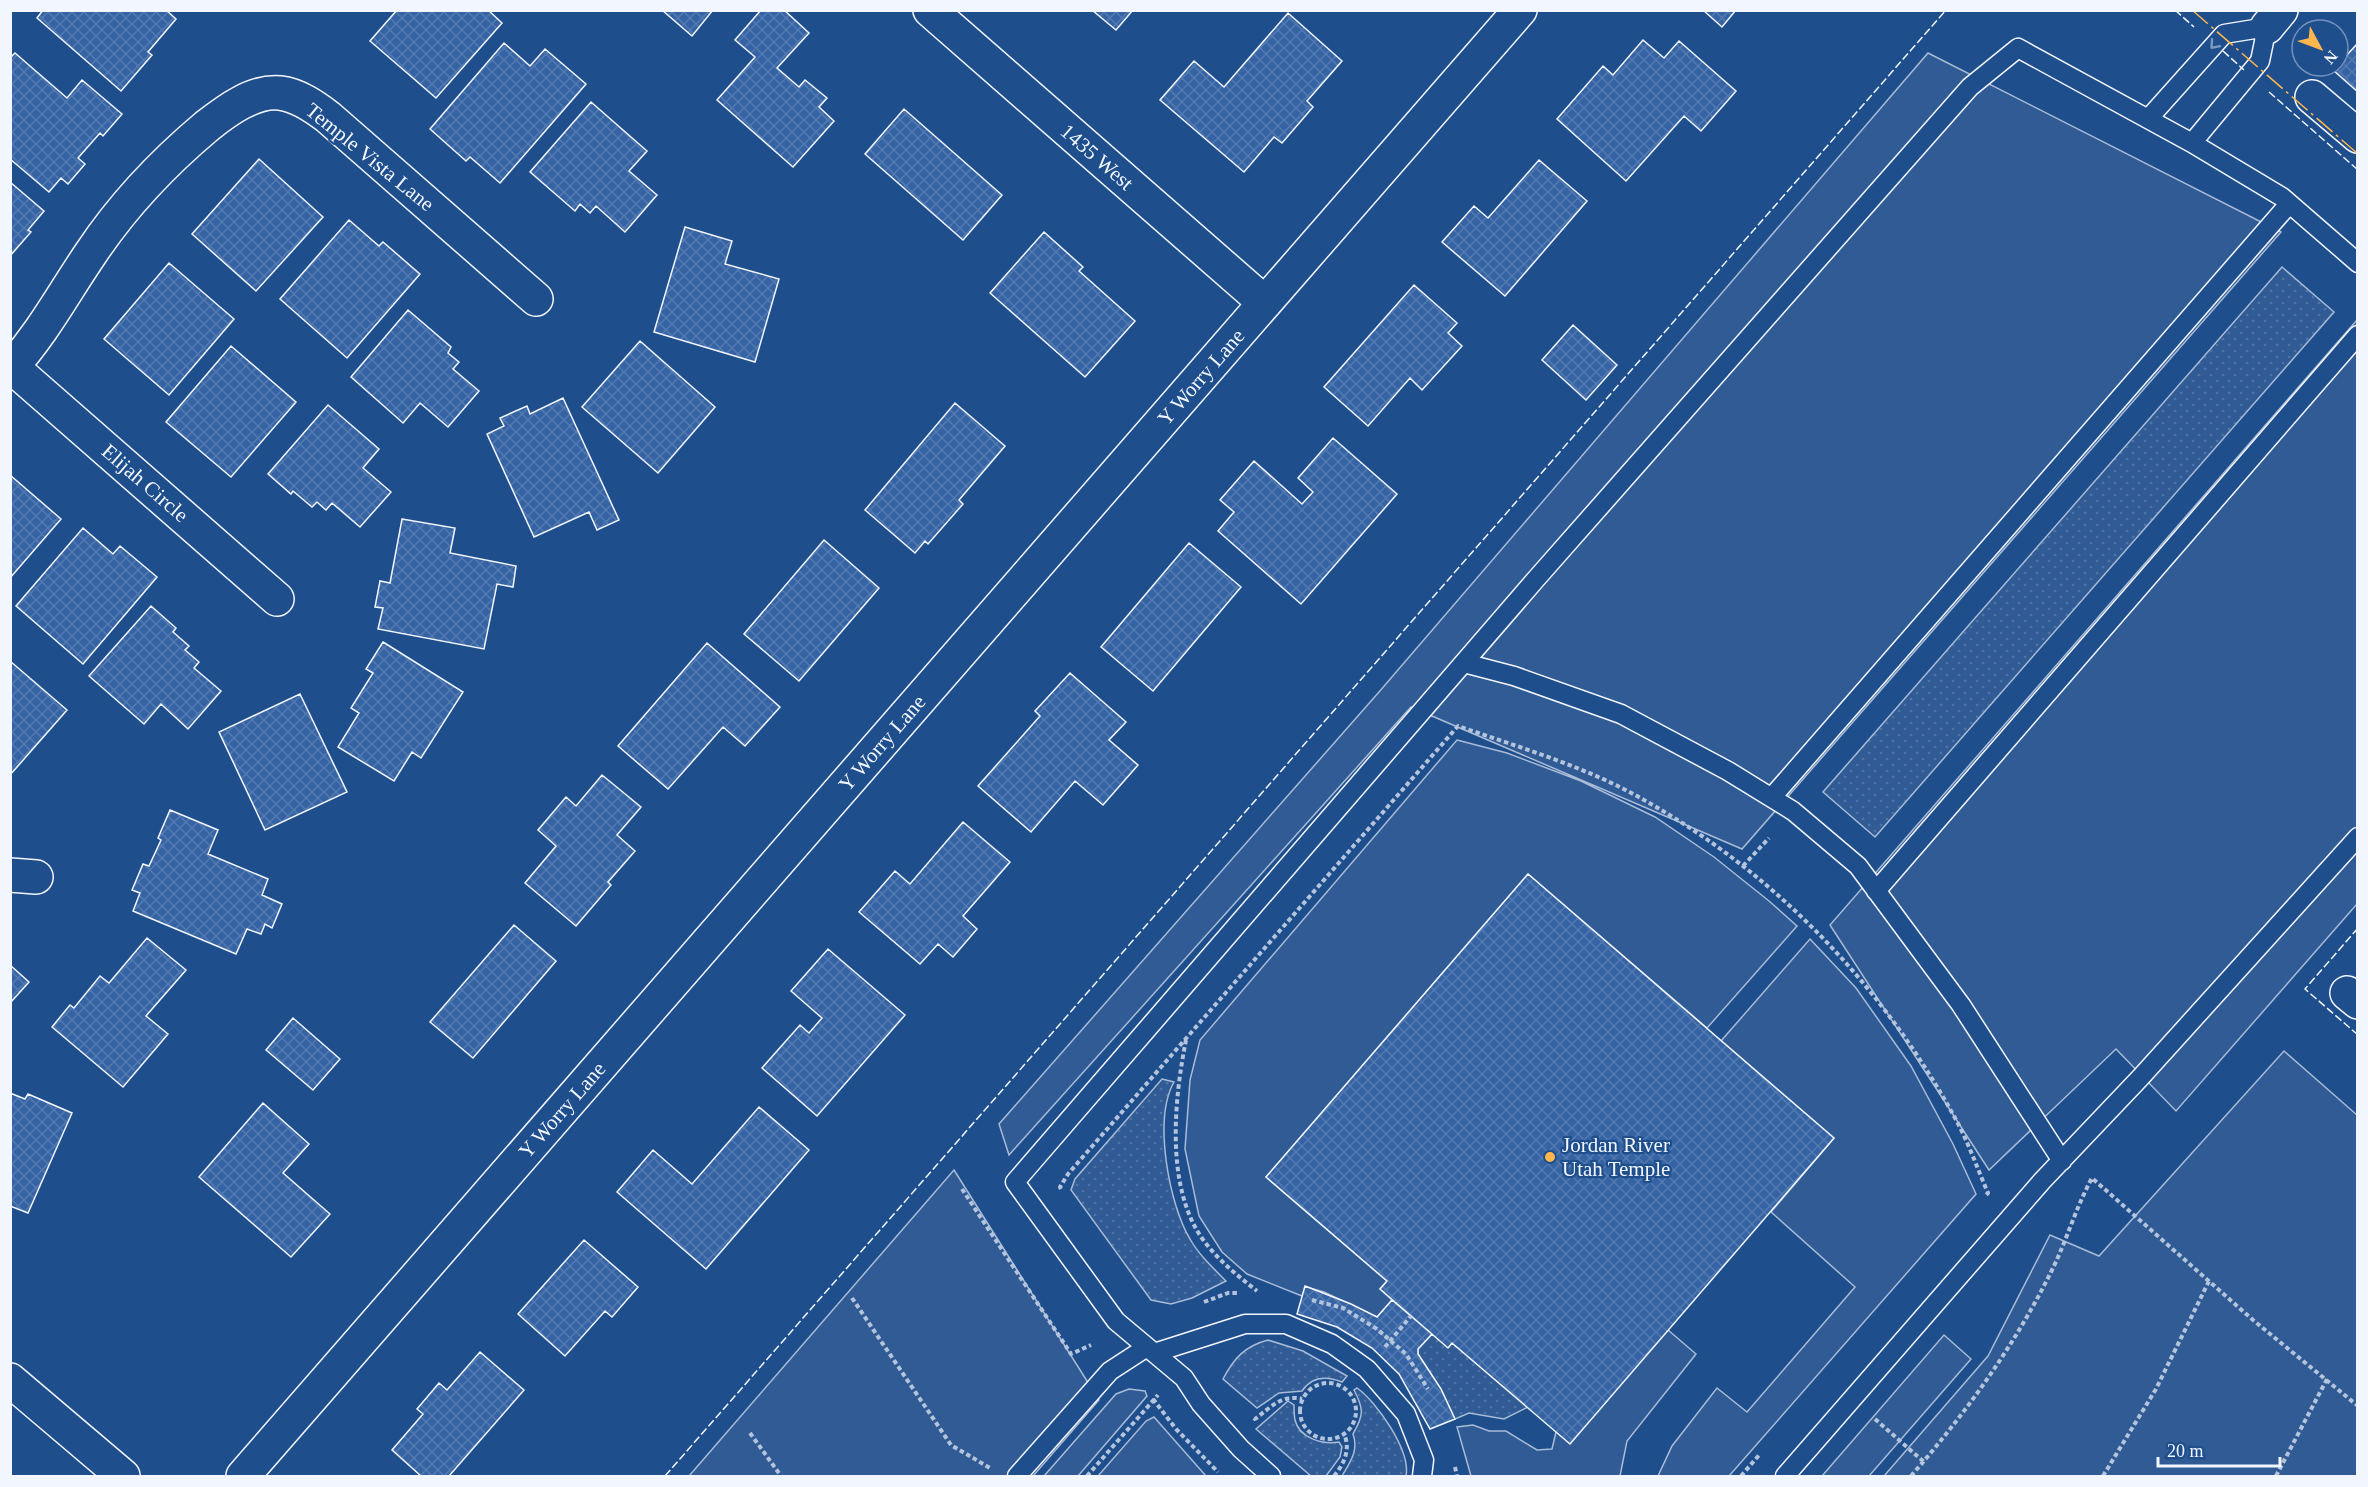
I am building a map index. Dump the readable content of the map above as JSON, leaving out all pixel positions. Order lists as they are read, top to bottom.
{
  "streets": {
    "street": [
      "Temple Vista Lane",
      "1435 West",
      "Y Worry Lane",
      "Elijah Circle"
    ]
  },
  "crossings": [
    ["Temple Vista Lane", "Elijah Circle"],
    ["1435 West", "Y Worry Lane"]
  ],
  "places": ["Jordan River Utah Temple"],
  "scale_bar": "20 m",
  "north": "bottom right"
}
